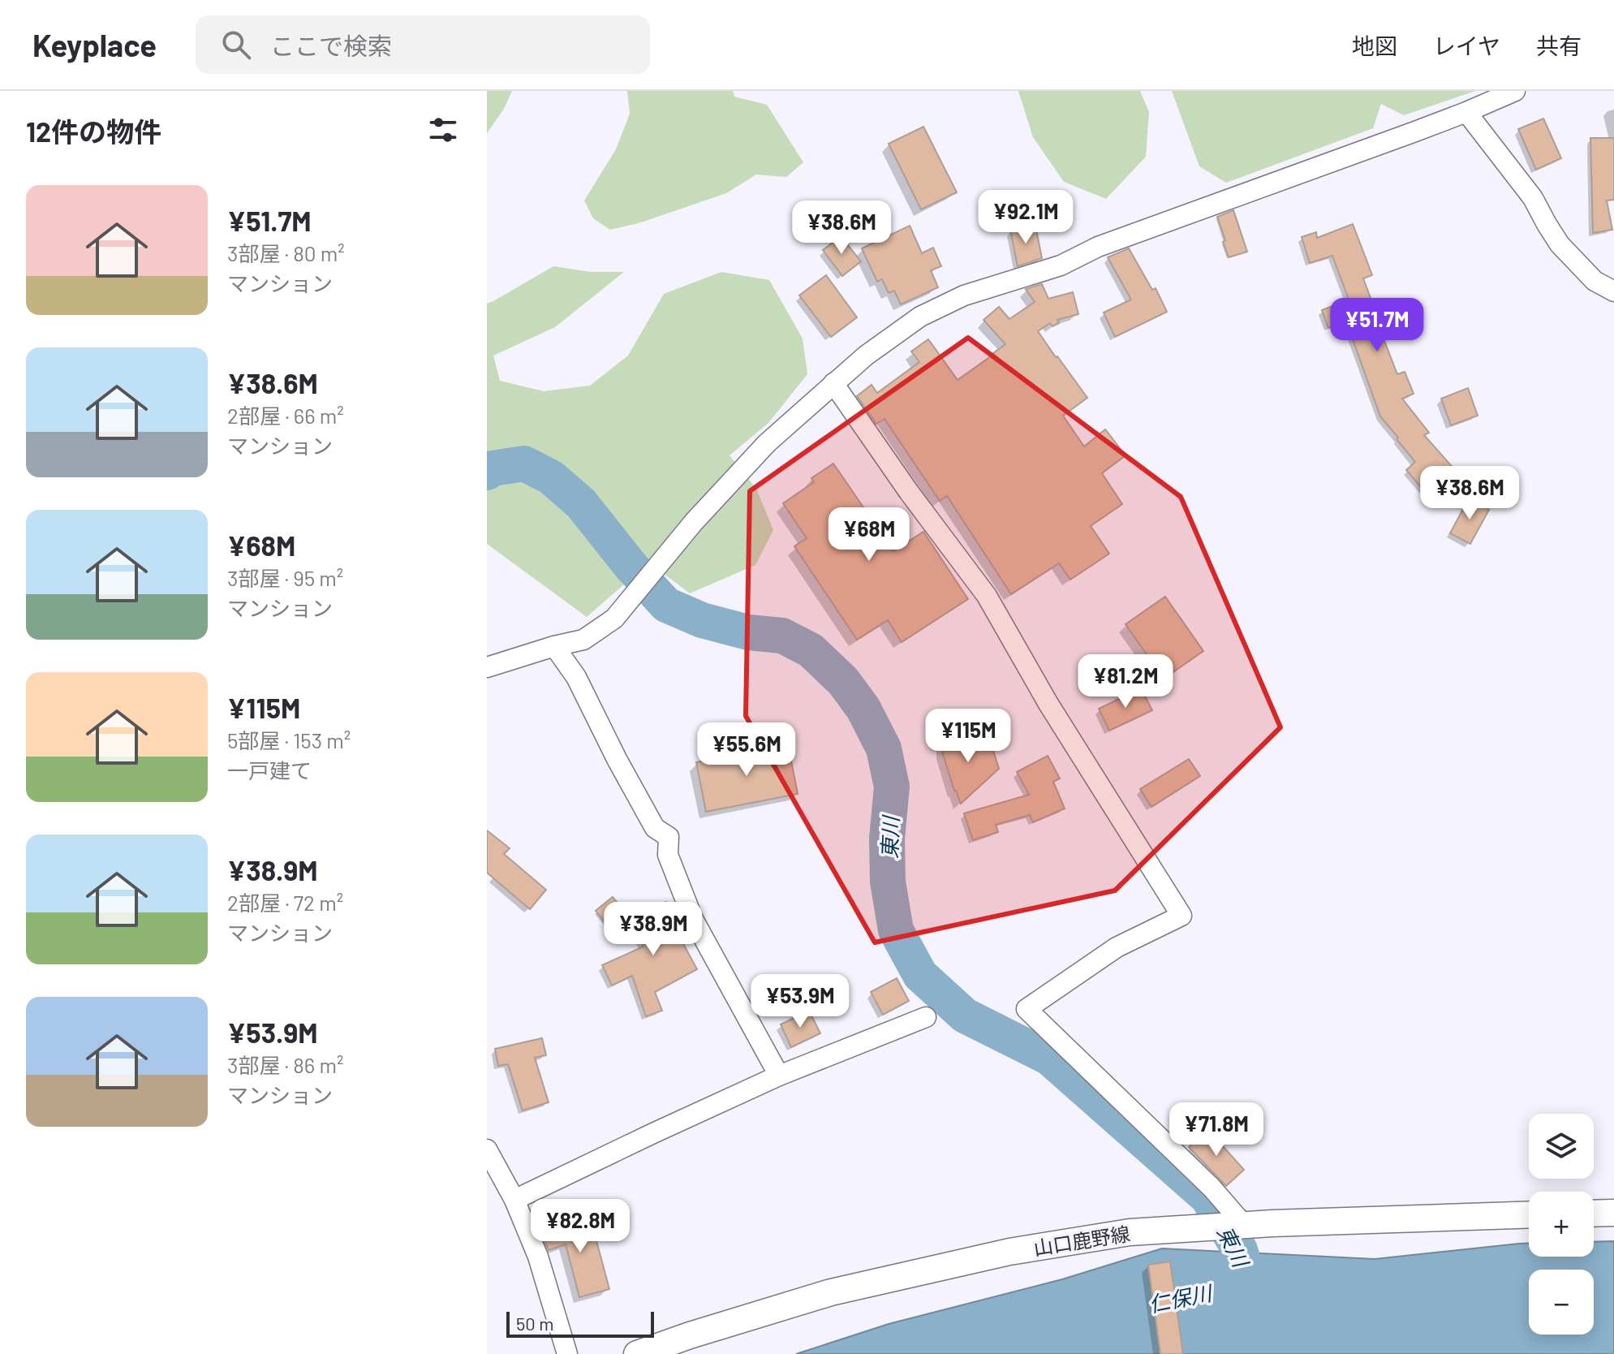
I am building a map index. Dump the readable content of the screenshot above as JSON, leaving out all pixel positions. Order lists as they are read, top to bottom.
{
  "streets": {
    "main road": ["山口鹿野線"]
  },
  "water": ["東川", "仁保川"],
  "scale_bar": "50 m",
  "page": {
    "header": "Keyplace",
    "search": "ここで検索",
    "nav": ["地図", "レイヤ", "共有"],
    "heading": "12件の物件",
    "list": [
      {
        "name": "¥51.7M",
        "note": "3部屋 · 80 m² · マンション"
      },
      {
        "name": "¥38.6M",
        "note": "2部屋 · 66 m² · マンション"
      },
      {
        "name": "¥68M",
        "note": "3部屋 · 95 m² · マンション"
      },
      {
        "name": "¥115M",
        "note": "5部屋 · 153 m² · 一戸建て"
      },
      {
        "name": "¥38.9M",
        "note": "2部屋 · 72 m² · マンション"
      },
      {
        "name": "¥53.9M",
        "note": "3部屋 · 86 m² · マンション"
      }
    ],
    "price": [
      "¥92.1M",
      "¥38.6M",
      "¥51.7M",
      "¥38.6M",
      "¥68M",
      "¥81.2M",
      "¥115M",
      "¥55.6M",
      "¥38.9M",
      "¥53.9M",
      "¥71.8M",
      "¥82.8M"
    ],
    "map_buttons": ["+", "−"],
    "scale": "50 m"
  }
}
